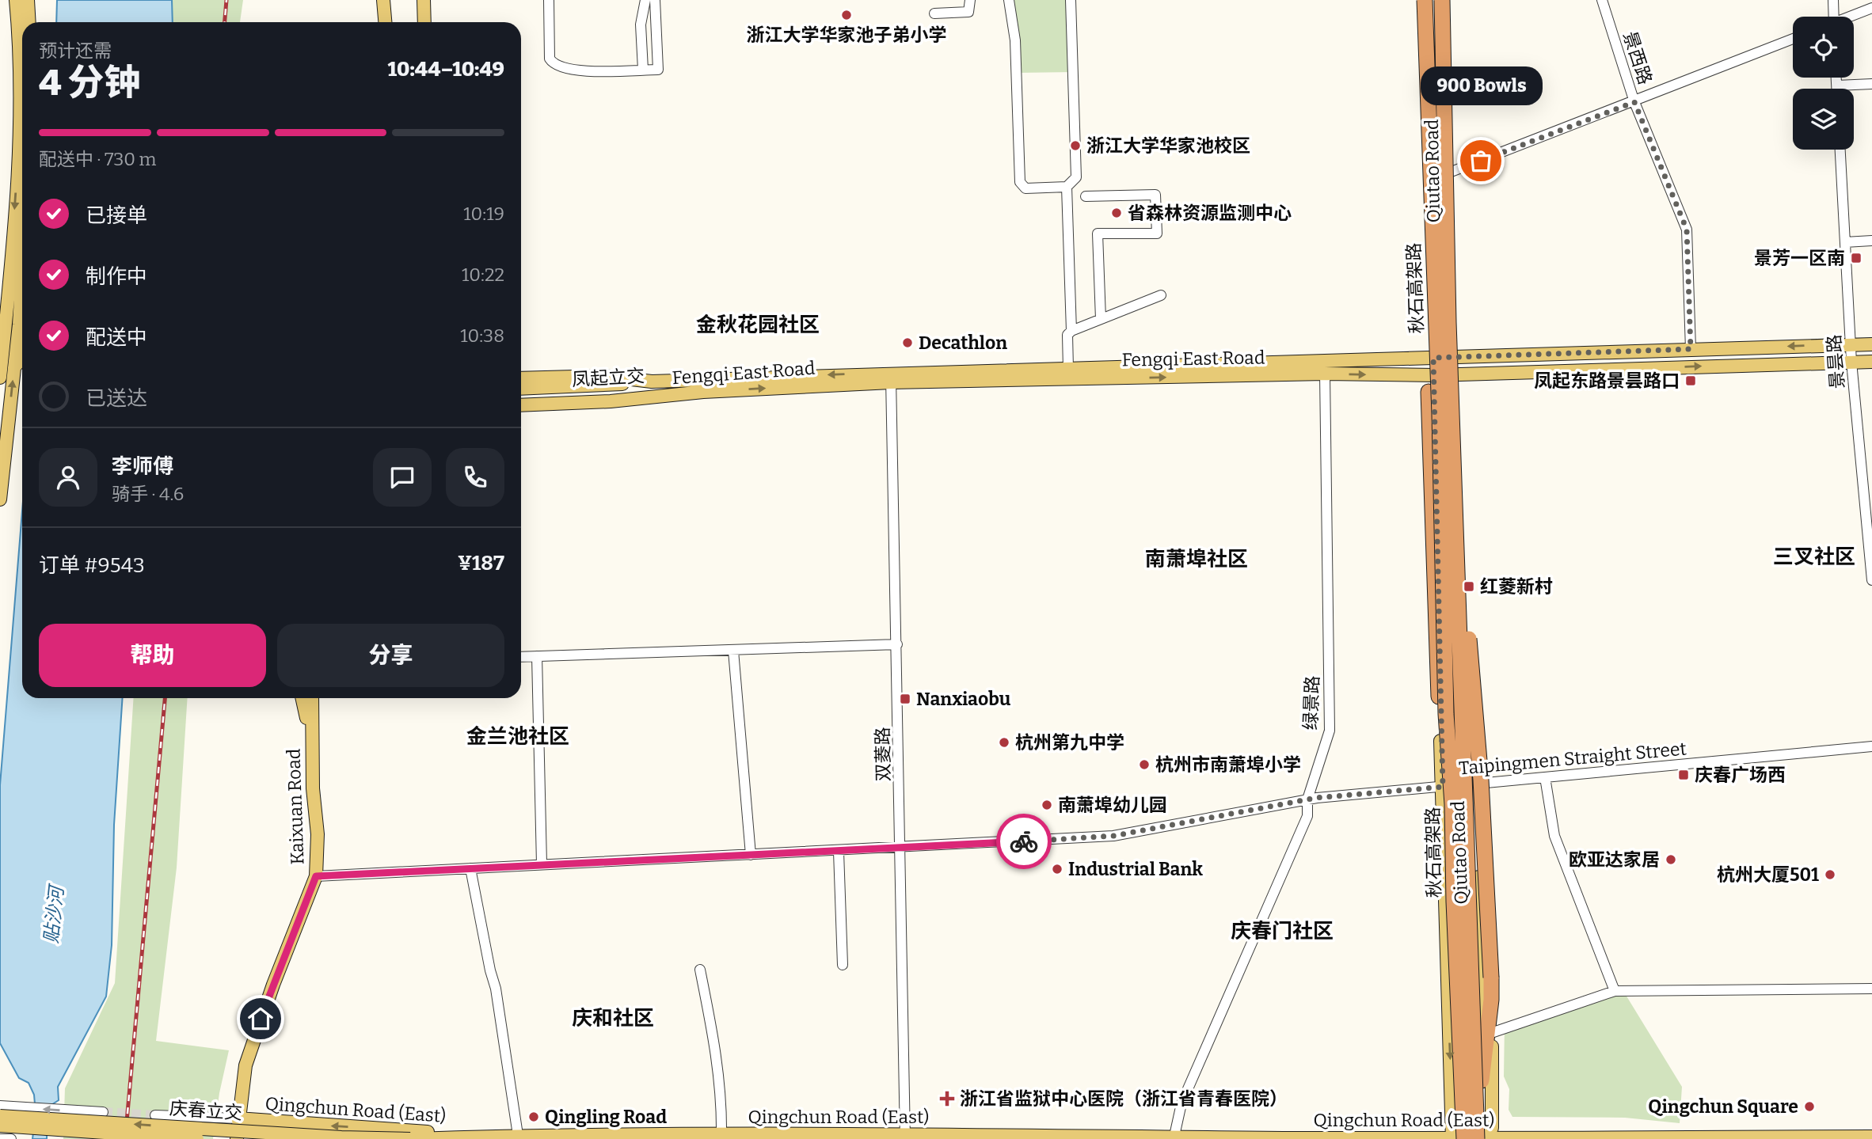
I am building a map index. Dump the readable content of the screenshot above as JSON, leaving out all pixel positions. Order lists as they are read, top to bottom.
{
  "streets": {
    "highway": ["秋石高架路"],
    "main road": [
      "Qiutao Road",
      "Fengqi East Road",
      "凤起立交",
      "Kaixuan Road",
      "Qingchun Road (East)",
      "庆春立交"
    ],
    "street": [
      "景西路",
      "景昙路",
      "绿景路",
      "双菱路",
      "Taipingmen Straight Street"
    ]
  },
  "crossings": [
    ["景西路", "Fengqi East Road"],
    ["Qiutao Road", "秋石高架路"],
    ["Qiutao Road", "Fengqi East Road"],
    ["Qiutao Road", "Taipingmen Straight Street"],
    ["Qiutao Road", "Qingchun Road (East)"],
    ["秋石高架路", "Qingchun Road (East)"],
    ["Fengqi East Road", "景昙路"],
    ["Fengqi East Road", "凤起立交"],
    ["Fengqi East Road", "绿景路"],
    ["Fengqi East Road", "双菱路"],
    ["绿景路", "Taipingmen Straight Street"],
    ["绿景路", "Qingchun Road (East)"],
    ["双菱路", "Taipingmen Straight Street"],
    ["双菱路", "Qingchun Road (East)"],
    ["Taipingmen Straight Street", "Kaixuan Road"],
    ["Kaixuan Road", "Qingchun Road (East)"],
    ["Qingchun Road (East)", "庆春立交"]
  ],
  "districts": [
    "金秋花园社区",
    "三叉社区",
    "南萧埠社区",
    "金兰池社区",
    "庆春门社区",
    "庆和社区"
  ],
  "water": ["贴沙河"],
  "places": {
    "other": [
      "浙江大学华家池子弟小学",
      "浙江大学华家池校区",
      "900 Bowls",
      "省森林资源监测中心",
      "Decathlon",
      "杭州第九中学",
      "杭州市南萧埠小学",
      "南萧埠幼儿园",
      "欧亚达家居",
      "Industrial Bank",
      "杭州大厦501",
      "Qingchun Square",
      "Qingling Road"
    ],
    "transit": [
      "景芳一区南",
      "凤起东路景昙路口",
      "红菱新村",
      "Nanxiaobu",
      "庆春广场西"
    ],
    "health": ["浙江省监狱中心医院（浙江省青春医院）"]
  },
  "page": {
    "heading": ["4 分钟", "预计还需", "10:44–10:49"],
    "panel": [
      "李师傅",
      "骑手 · 4.6",
      "订单 #9543",
      "¥187"
    ],
    "bubble": "900 Bowls",
    "bar": "配送中 · 730 m",
    "list": [
      ["已接单", "10:19"],
      ["制作中", "10:22"],
      ["配送中", "10:38"],
      "已送达"
    ],
    "buttons": ["帮助", "分享"]
  }
}
